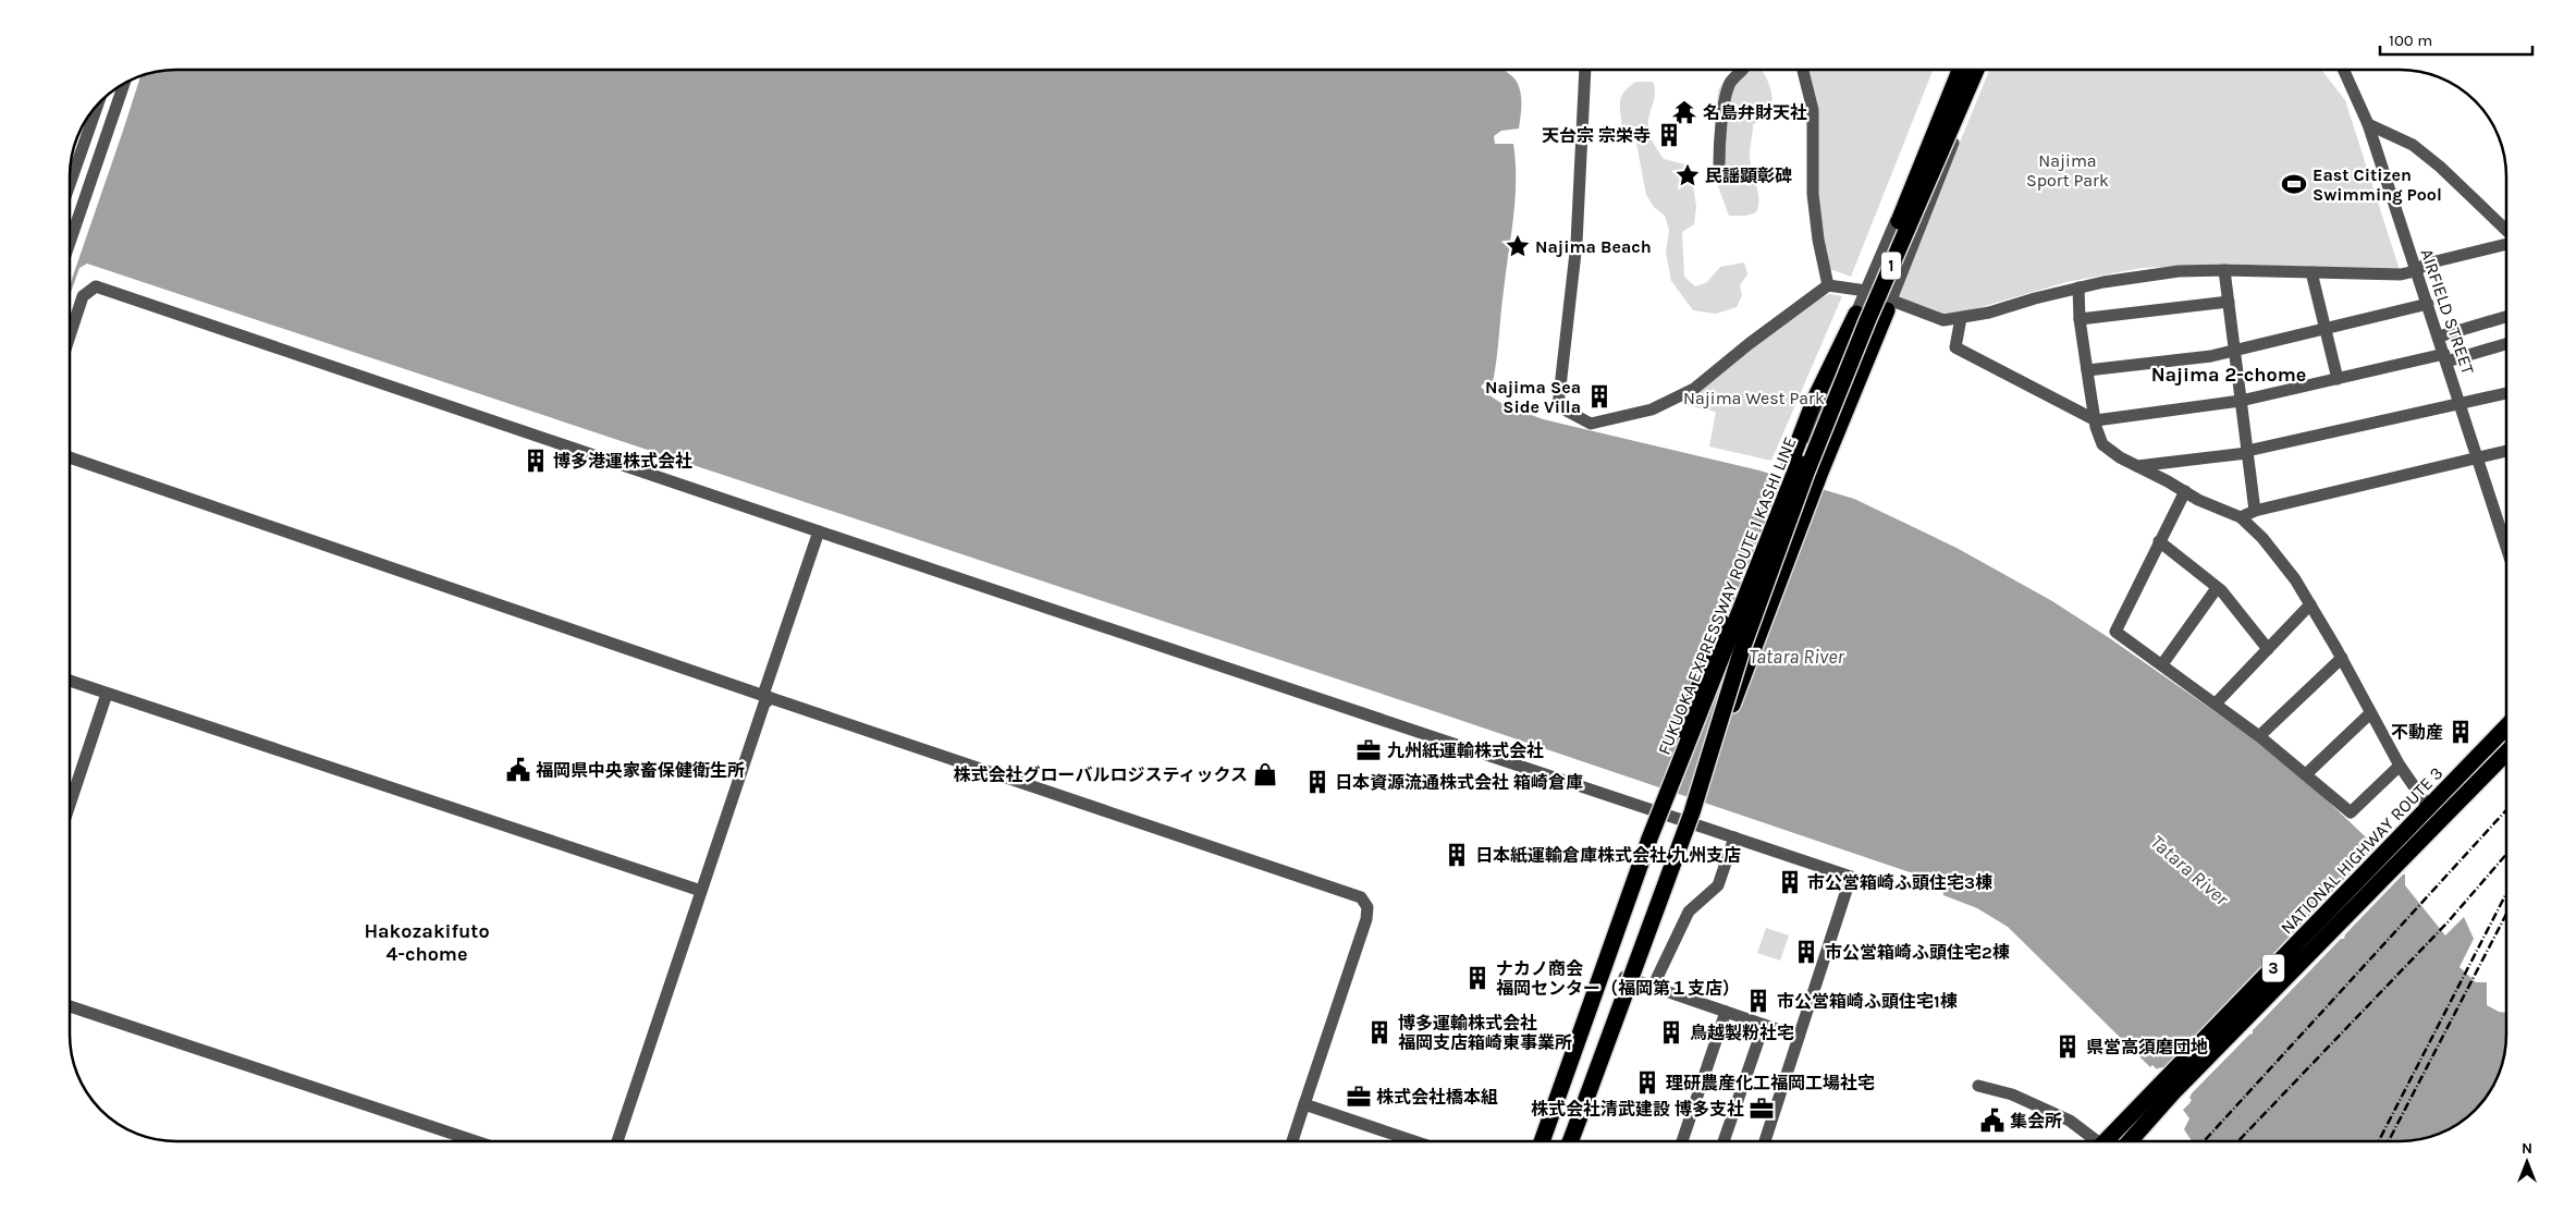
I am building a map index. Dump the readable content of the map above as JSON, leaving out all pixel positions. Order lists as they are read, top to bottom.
{
  "streets": {
    "highway": [
      "1",
      "FUKUOKA EXPRESSWAY ROUTE 1 KASHI LINE",
      "NATIONAL HIGHWAY ROUTE 3",
      "3"
    ],
    "street": ["AIRFIELD STREET"]
  },
  "districts": ["Najima 2-chome", "Hakozakifuto 4-chome"],
  "water": ["Tatara River"],
  "parks": ["Najima Sport Park", "Najima West Park"],
  "places": {
    "temple": ["名島弁財天社"],
    "building": [
      "天台宗 宗栄寺",
      "Najima Sea Side Villa",
      "博多港運株式会社",
      "不動産",
      "日本資源流通株式会社 箱崎倉庫",
      "日本紙運輸倉庫株式会社 九州支店",
      "市公営箱崎ふ頭住宅3棟",
      "市公営箱崎ふ頭住宅2棟",
      "ナカノ商会 福岡センター（福岡第１支店）",
      "市公営箱崎ふ頭住宅1棟",
      "博多運輸株式会社 福岡支店箱崎東事業所",
      "鳥越製粉社宅",
      "県営高須磨団地",
      "理研農産化工福岡工場社宅"
    ],
    "place": ["民謡顕彰碑", "Najima Beach"],
    "sports": ["East Citizen Swimming Pool"],
    "office": ["九州紙運輸株式会社", "株式会社橋本組", "株式会社清武建設 博多支社"],
    "public building": ["福岡県中央家畜保健衛生所", "集会所"],
    "shop": ["株式会社グローバルロジスティックス"]
  },
  "scale_bar": "100 m",
  "north": "top"
}
